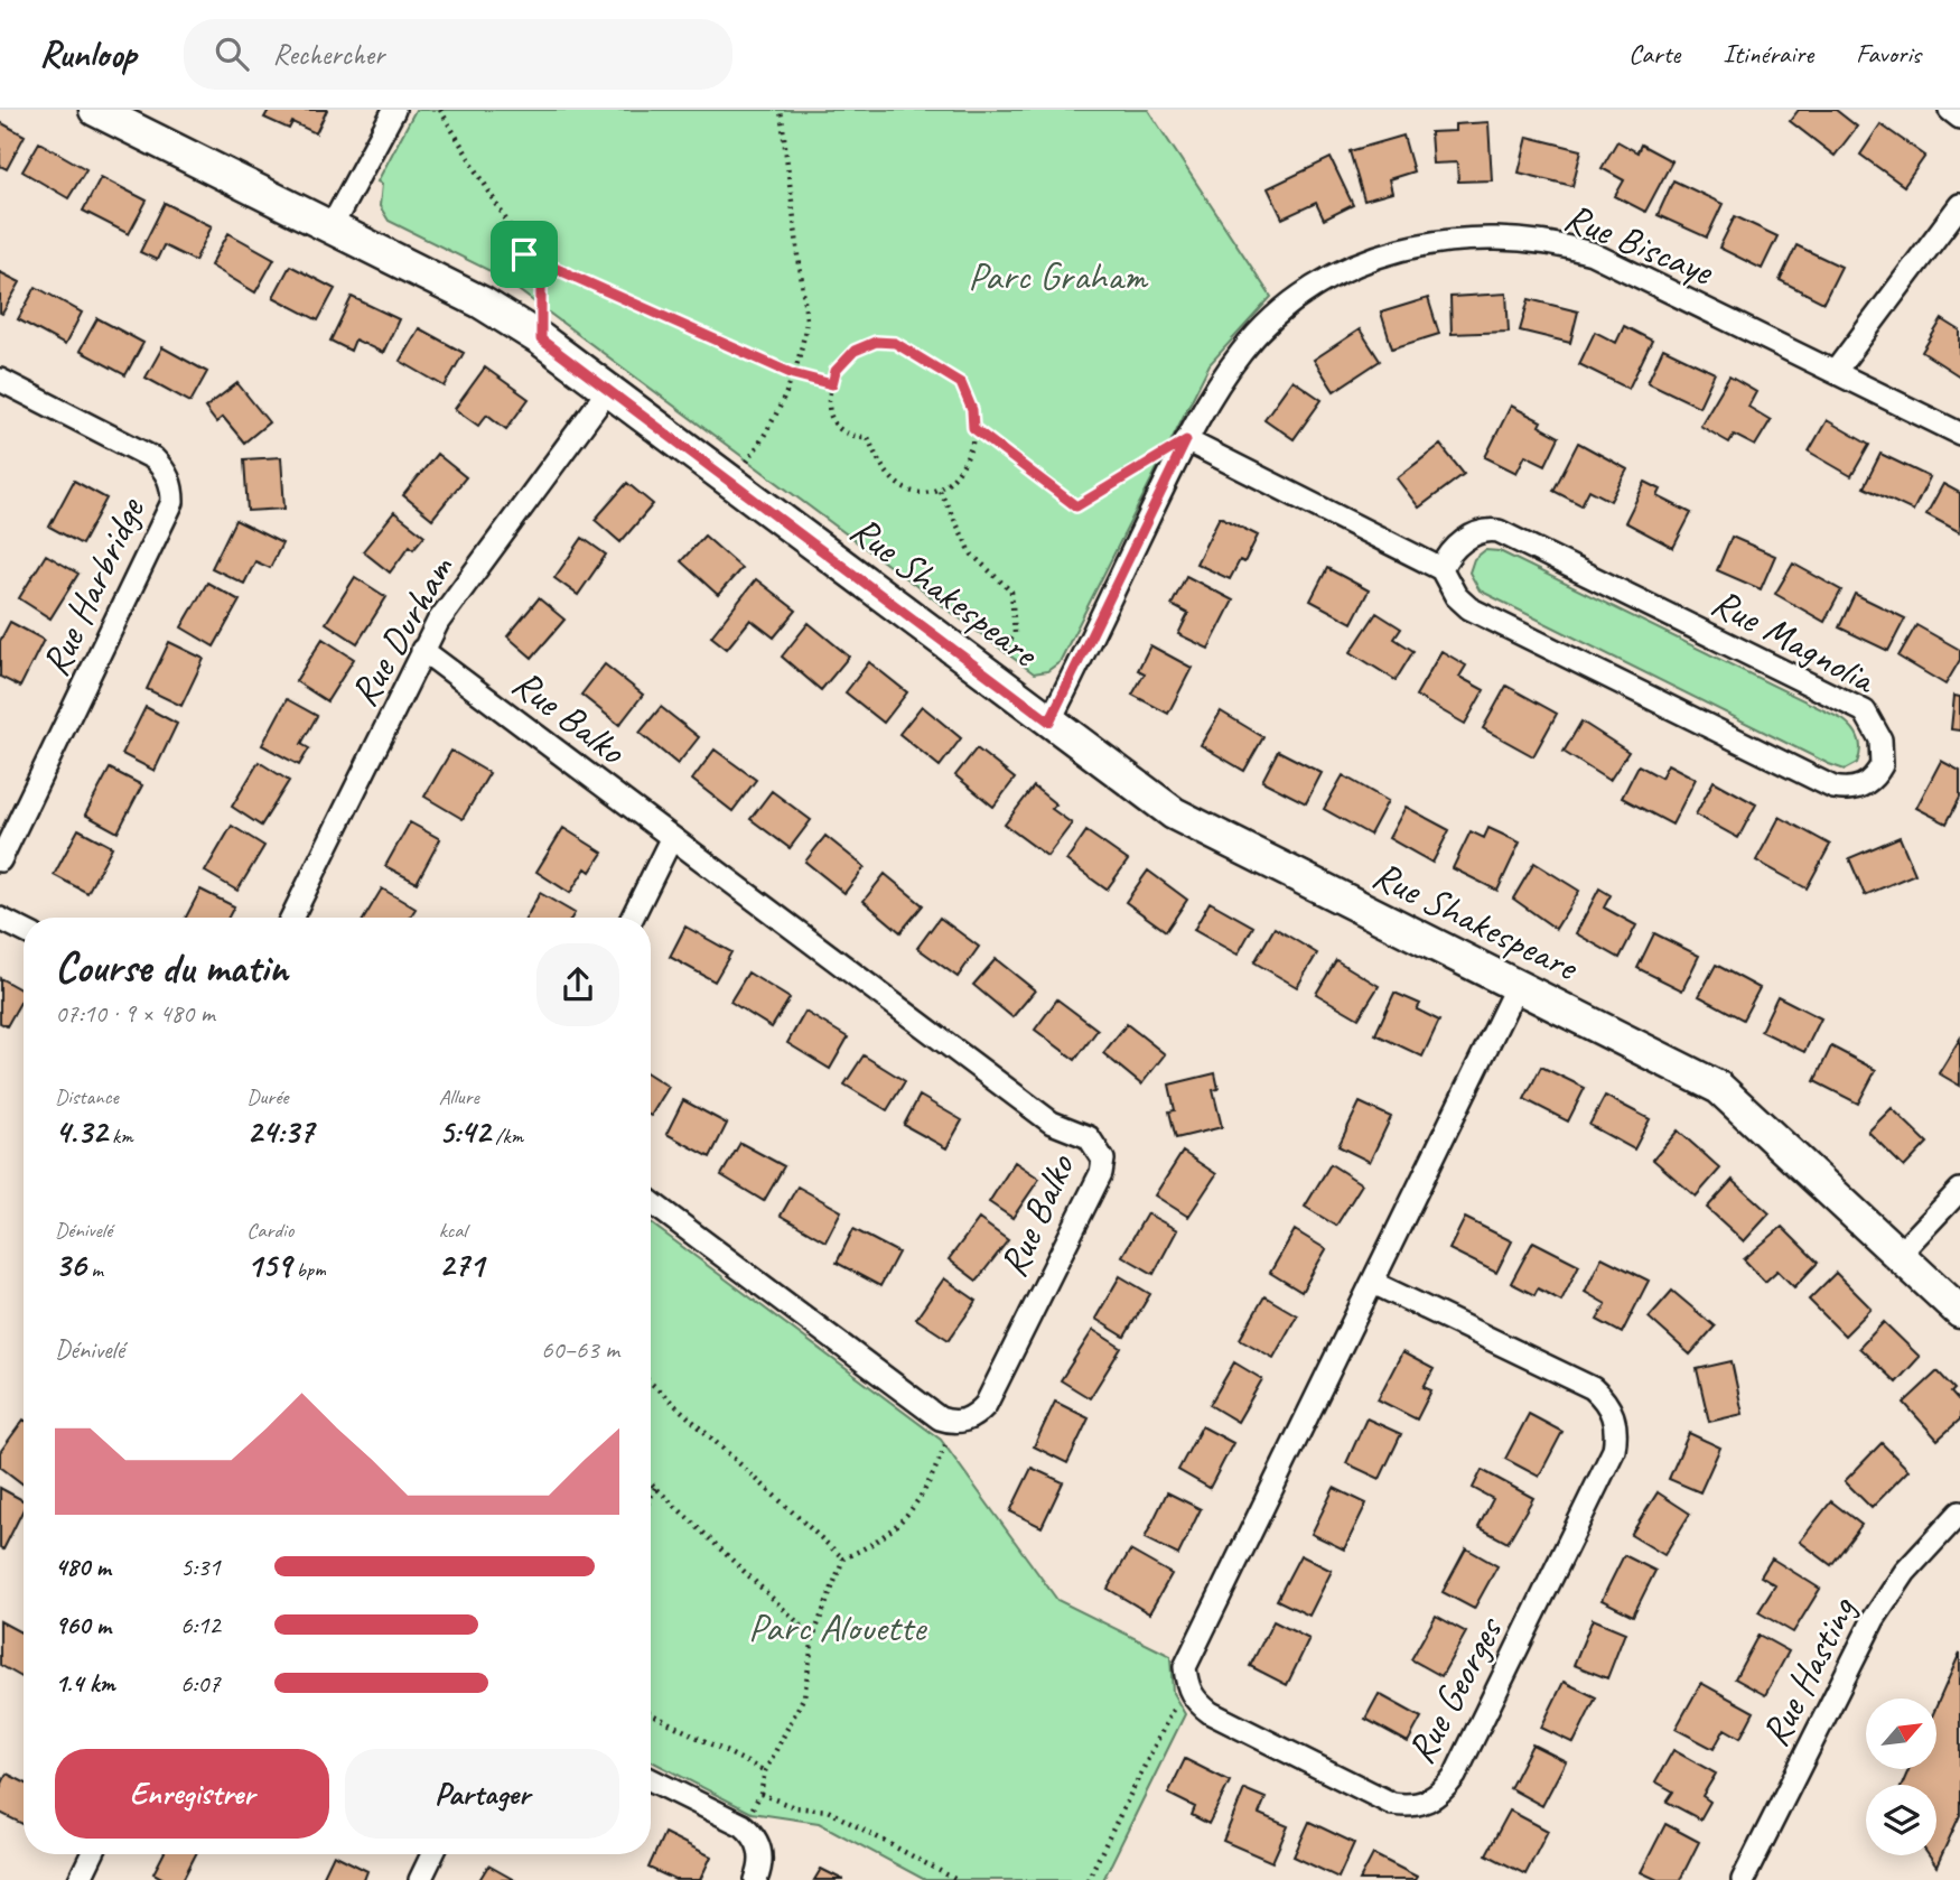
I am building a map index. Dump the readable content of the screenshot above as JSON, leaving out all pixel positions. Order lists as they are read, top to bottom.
{
  "streets": {
    "street": [
      "Rue Biscaye",
      "Rue Harbridge",
      "Rue Shakespeare",
      "Rue Durham",
      "Rue Magnolia",
      "Rue Balko",
      "Rue Hasting",
      "Rue Georges"
    ]
  },
  "crossings": [
    ["Rue Biscaye", "Rue Shakespeare"],
    ["Rue Biscaye", "Rue Magnolia"],
    ["Rue Shakespeare", "Rue Durham"],
    ["Rue Durham", "Rue Balko"]
  ],
  "parks": ["Parc Graham", "Parc Alouette"],
  "north": "top right",
  "page": {
    "header": "Runloop",
    "search": "Rechercher",
    "nav": ["Carte", "Itinéraire", "Favoris"],
    "heading": ["Course du matin", "07:10 · 9 × 480 m"],
    "stats": [
      ["Distance", "4.32 km"],
      ["Durée", "24:37"],
      ["Allure", "5:42 /km"],
      ["Dénivelé", "36 m"],
      ["Cardio", "159 bpm"],
      ["kcal", "271"]
    ],
    "chart": ["Dénivelé", "60–63 m"],
    "list": [
      {
        "name": "480 m",
        "note": "5:31"
      },
      {
        "name": "960 m",
        "note": "6:12"
      },
      {
        "name": "1.4 km",
        "note": "6:07"
      }
    ],
    "buttons": ["Enregistrer", "Partager"]
  }
}
